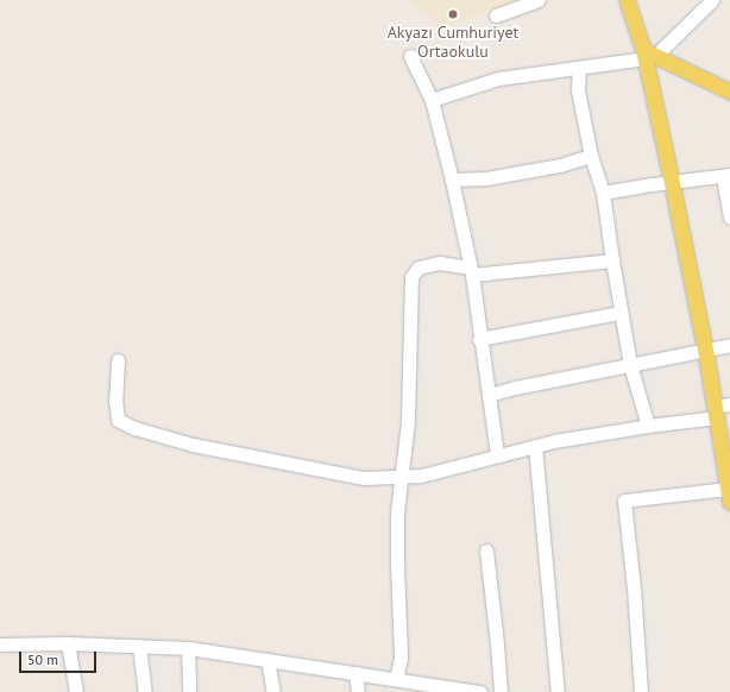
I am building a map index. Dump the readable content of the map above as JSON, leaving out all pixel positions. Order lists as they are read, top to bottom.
{
  "places": ["Akyazı Cumhuriyet Ortaokulu"],
  "scale_bar": "50 m"
}
